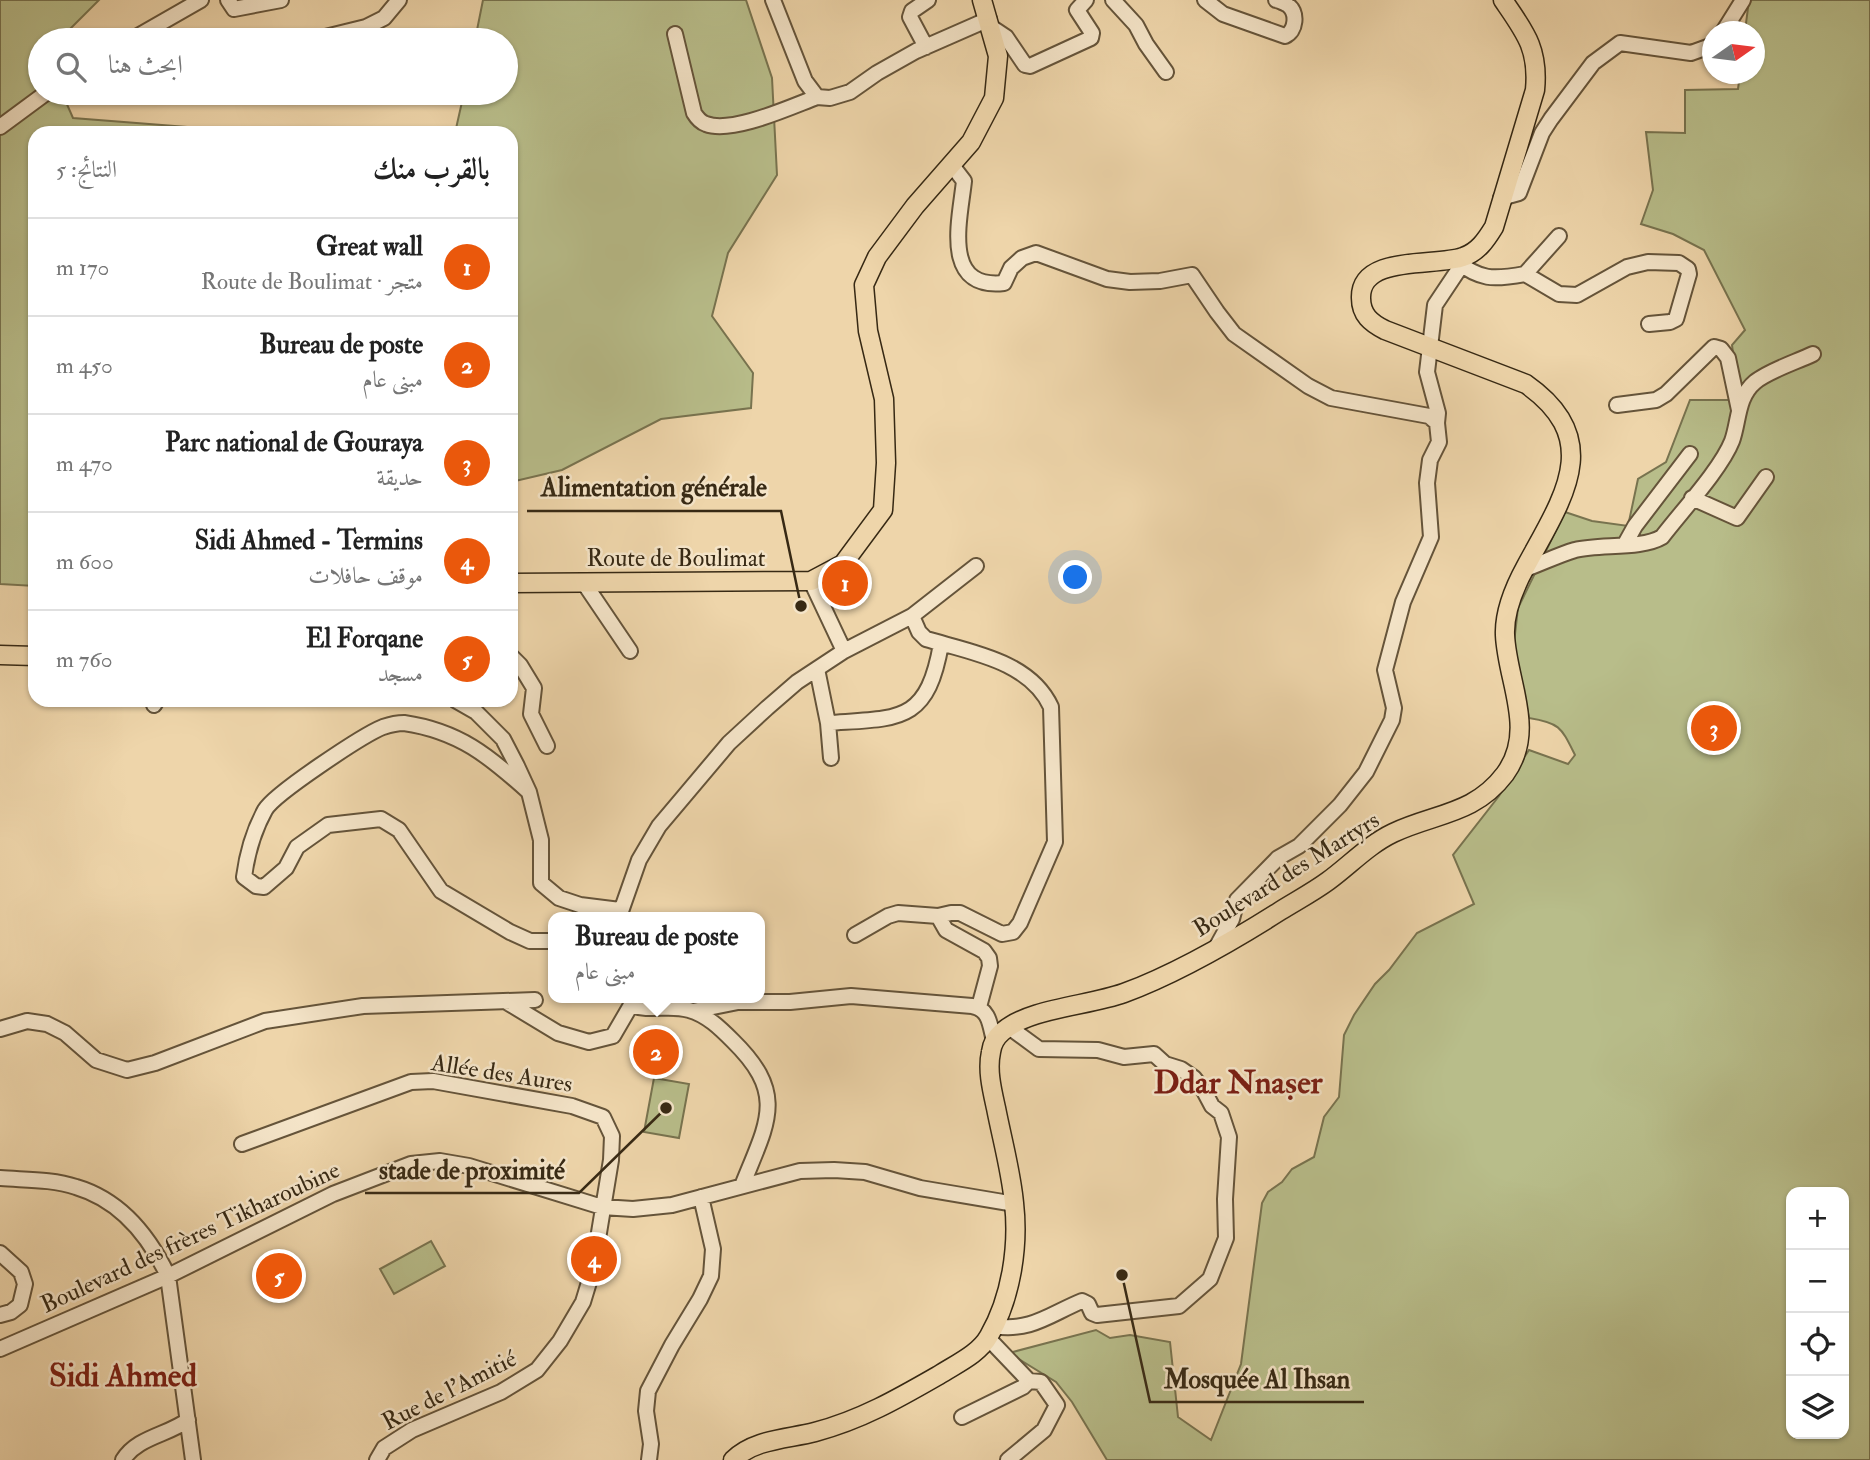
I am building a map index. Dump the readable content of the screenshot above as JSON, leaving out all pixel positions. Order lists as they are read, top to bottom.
{
  "streets": {
    "main road": ["Route de Boulimat", "Boulevard des Martyrs"],
    "street": ["Allée des Aures", "Boulevard des frères Tikharoubine", "Rue de l'Amitié"]
  },
  "crossings": [
    ["Allée des Aures", "Boulevard des frères Tikharoubine"],
    ["Allée des Aures", "Rue de l'Amitié"],
    ["Boulevard des frères Tikharoubine", "Rue de l'Amitié"]
  ],
  "districts": ["Ddar Nnaṣer", "Sidi Ahmed"],
  "places": ["Alimentation générale", "stade de proximité", "Mosquée Al Ihsan"],
  "north": "right",
  "page": {
    "search": "ابحث هنا",
    "heading": ["بالقرب منك", "النتائج: 5"],
    "list": [
      {
        "mark": "1",
        "name": "Great wall",
        "note": "متجر · Route de Boulimat",
        "value": "170 m"
      },
      {
        "mark": "2",
        "name": "Bureau de poste",
        "note": "مبنى عام",
        "value": "450 m"
      },
      {
        "mark": "3",
        "name": "Parc national de Gouraya",
        "note": "حديقة",
        "value": "470 m"
      },
      {
        "mark": "4",
        "name": "Sidi Ahmed - Termins",
        "note": "موقف حافلات",
        "value": "600 m"
      },
      {
        "mark": "5",
        "name": "El Forqane",
        "note": "مسجد",
        "value": "760 m"
      }
    ],
    "pins": [
      "1",
      "3",
      "2",
      "4",
      "5"
    ],
    "popup": ["Bureau de poste", "مبنى عام"],
    "map_buttons": ["+", "−"]
  }
}
